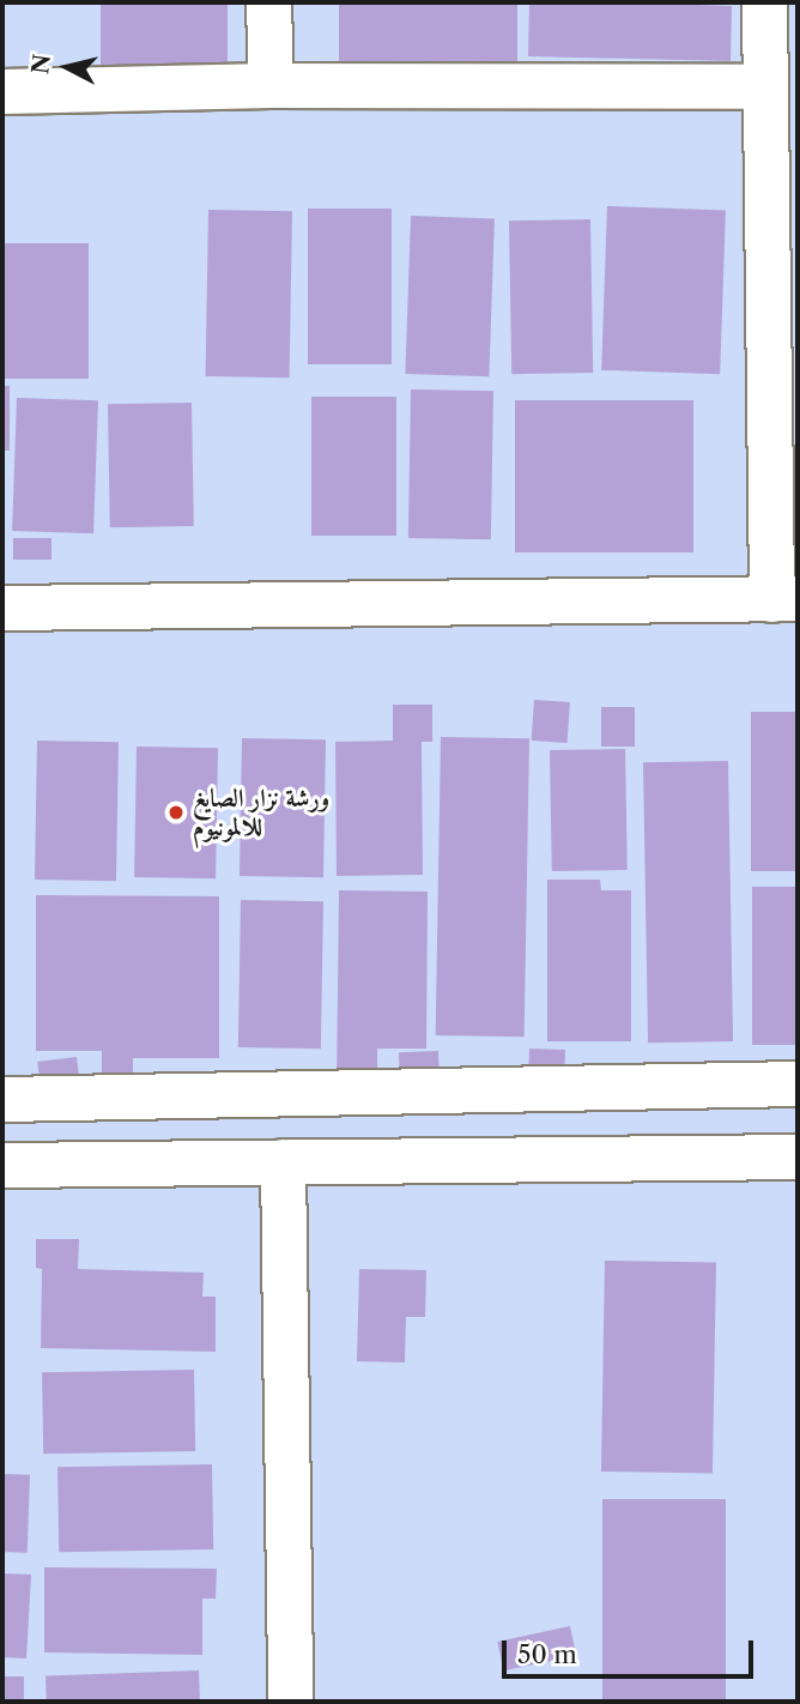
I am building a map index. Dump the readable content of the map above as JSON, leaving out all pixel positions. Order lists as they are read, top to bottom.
{
  "places": ["ورشة نزار الصايغ للالمونيوم"],
  "scale_bar": "50 m",
  "north": "left"
}
